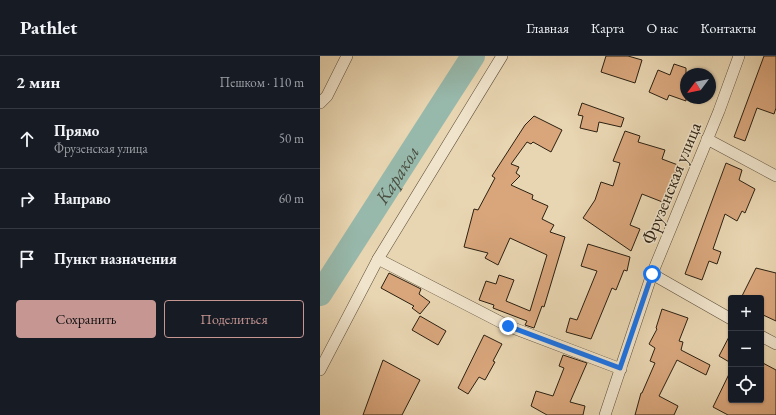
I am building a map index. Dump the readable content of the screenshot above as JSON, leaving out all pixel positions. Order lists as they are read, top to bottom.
{
  "streets": {
    "street": ["Фрузенская улица"]
  },
  "water": ["Каракол"],
  "north": "bottom left",
  "page": {
    "header": "Pathlet",
    "nav": [
      "Главная",
      "Карта",
      "О нас",
      "Контакты"
    ],
    "heading": ["2 мин", "Пешком · 110 m"],
    "list": [
      ["Прямо", "Фрузенская улица", "50 m"],
      ["Направо", "60 m"],
      "Пункт назначения"
    ],
    "buttons": ["Сохранить", "Поделиться"],
    "map_buttons": ["+", "−"]
  }
}
